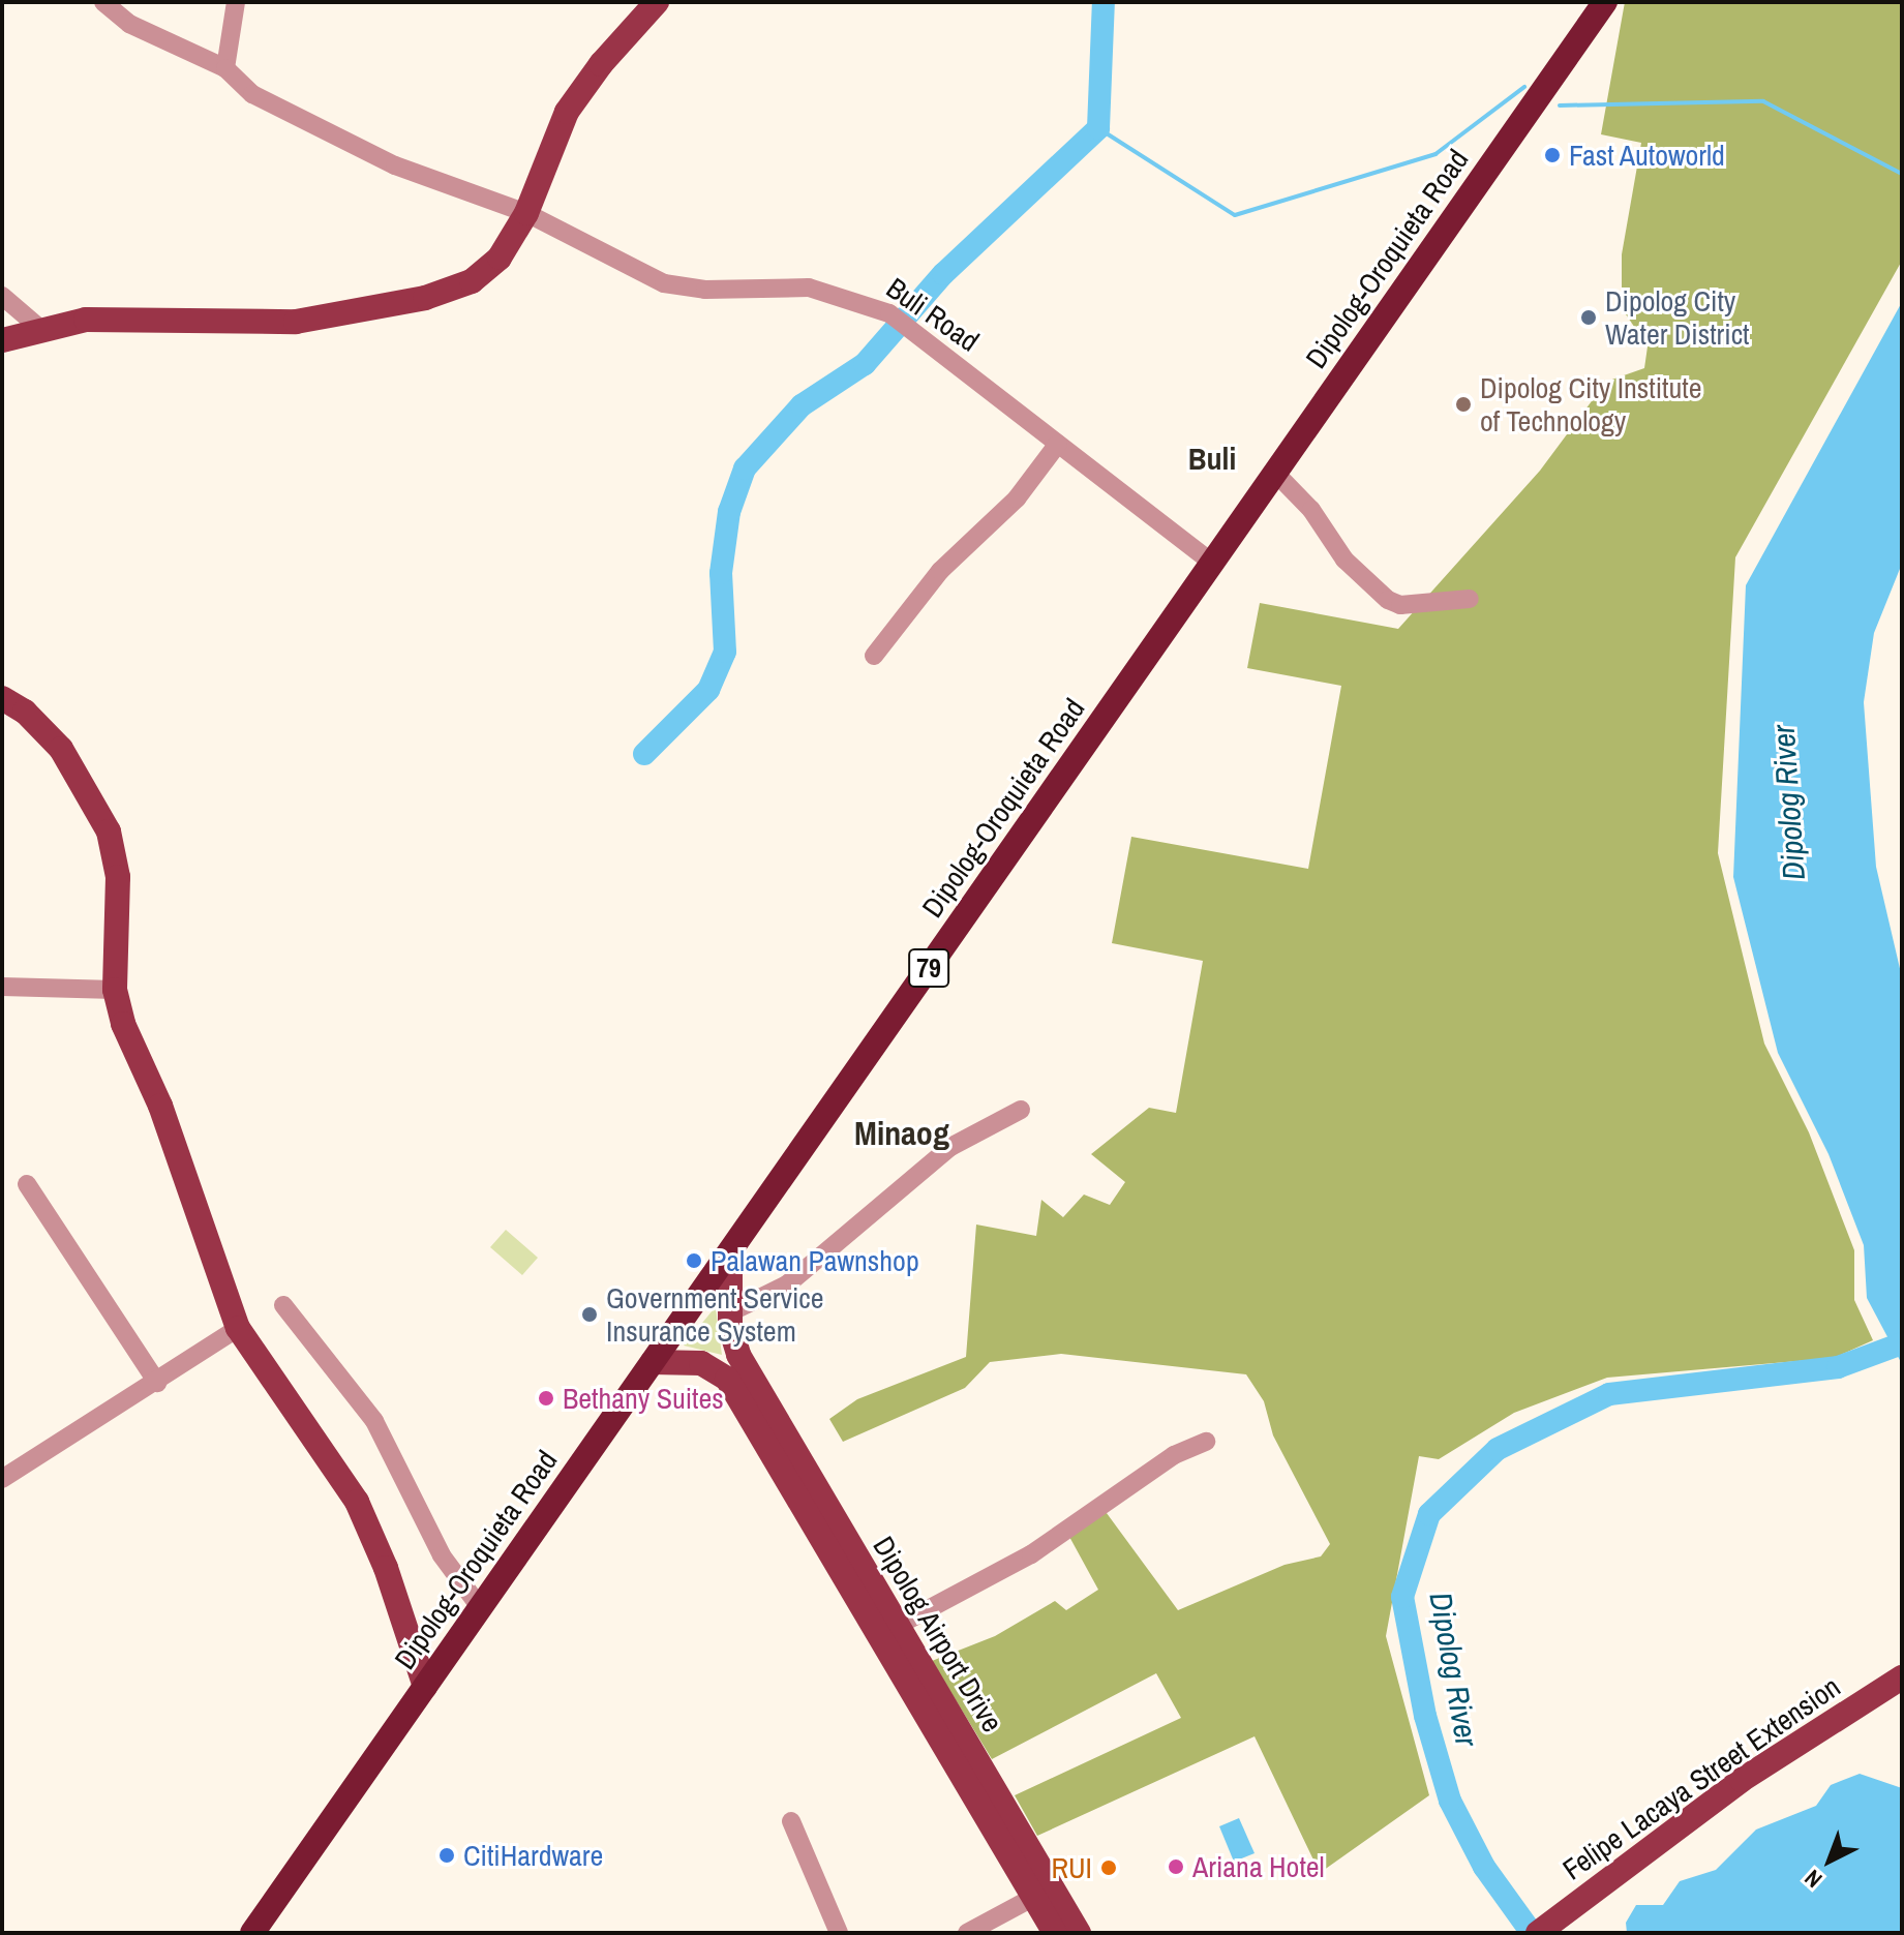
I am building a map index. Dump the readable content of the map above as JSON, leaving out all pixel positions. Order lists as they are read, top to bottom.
{
  "streets": {
    "highway": ["Dipolog-Oroquieta Road", "79"],
    "main road": ["Dipolog Airport Drive", "Felipe Lacaya Street Extension"],
    "street": ["Buli Road"]
  },
  "crossings": [
    ["Dipolog-Oroquieta Road", "Buli Road"],
    ["Dipolog-Oroquieta Road", "Dipolog Airport Drive"]
  ],
  "districts": ["Buli", "Minaog"],
  "water": ["Dipolog River"],
  "places": [
    "Fast Autoworld",
    "Dipolog City Water District",
    "Dipolog City Institute of Technology",
    "Palawan Pawnshop",
    "Government Service Insurance System",
    "Bethany Suites",
    "CitiHardware",
    "Ariana Hotel",
    "RUI"
  ],
  "north": "bottom left"
}
